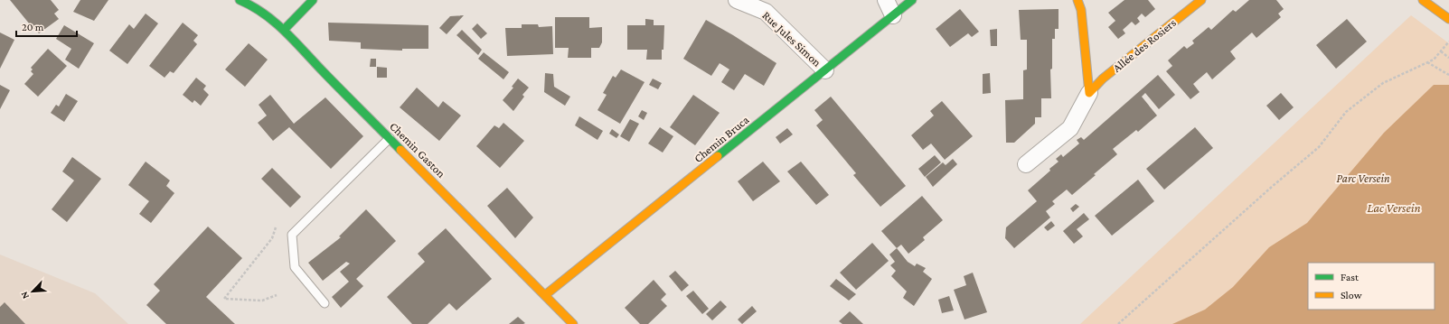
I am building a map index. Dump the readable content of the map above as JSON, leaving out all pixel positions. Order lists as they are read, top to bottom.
{
  "streets": {
    "street": [
      "Rue Jules Simon",
      "Allée des Rosiers",
      "Chemin Bruca",
      "Chemin Gaston"
    ]
  },
  "crossings": [
    ["Rue Jules Simon", "Chemin Bruca"],
    ["Chemin Bruca", "Chemin Gaston"]
  ],
  "water": ["Lac Versein"],
  "parks": ["Parc Versein"],
  "legend": ["Fast", "Slow"],
  "scale_bar": "20 m",
  "north": "bottom left"
}
